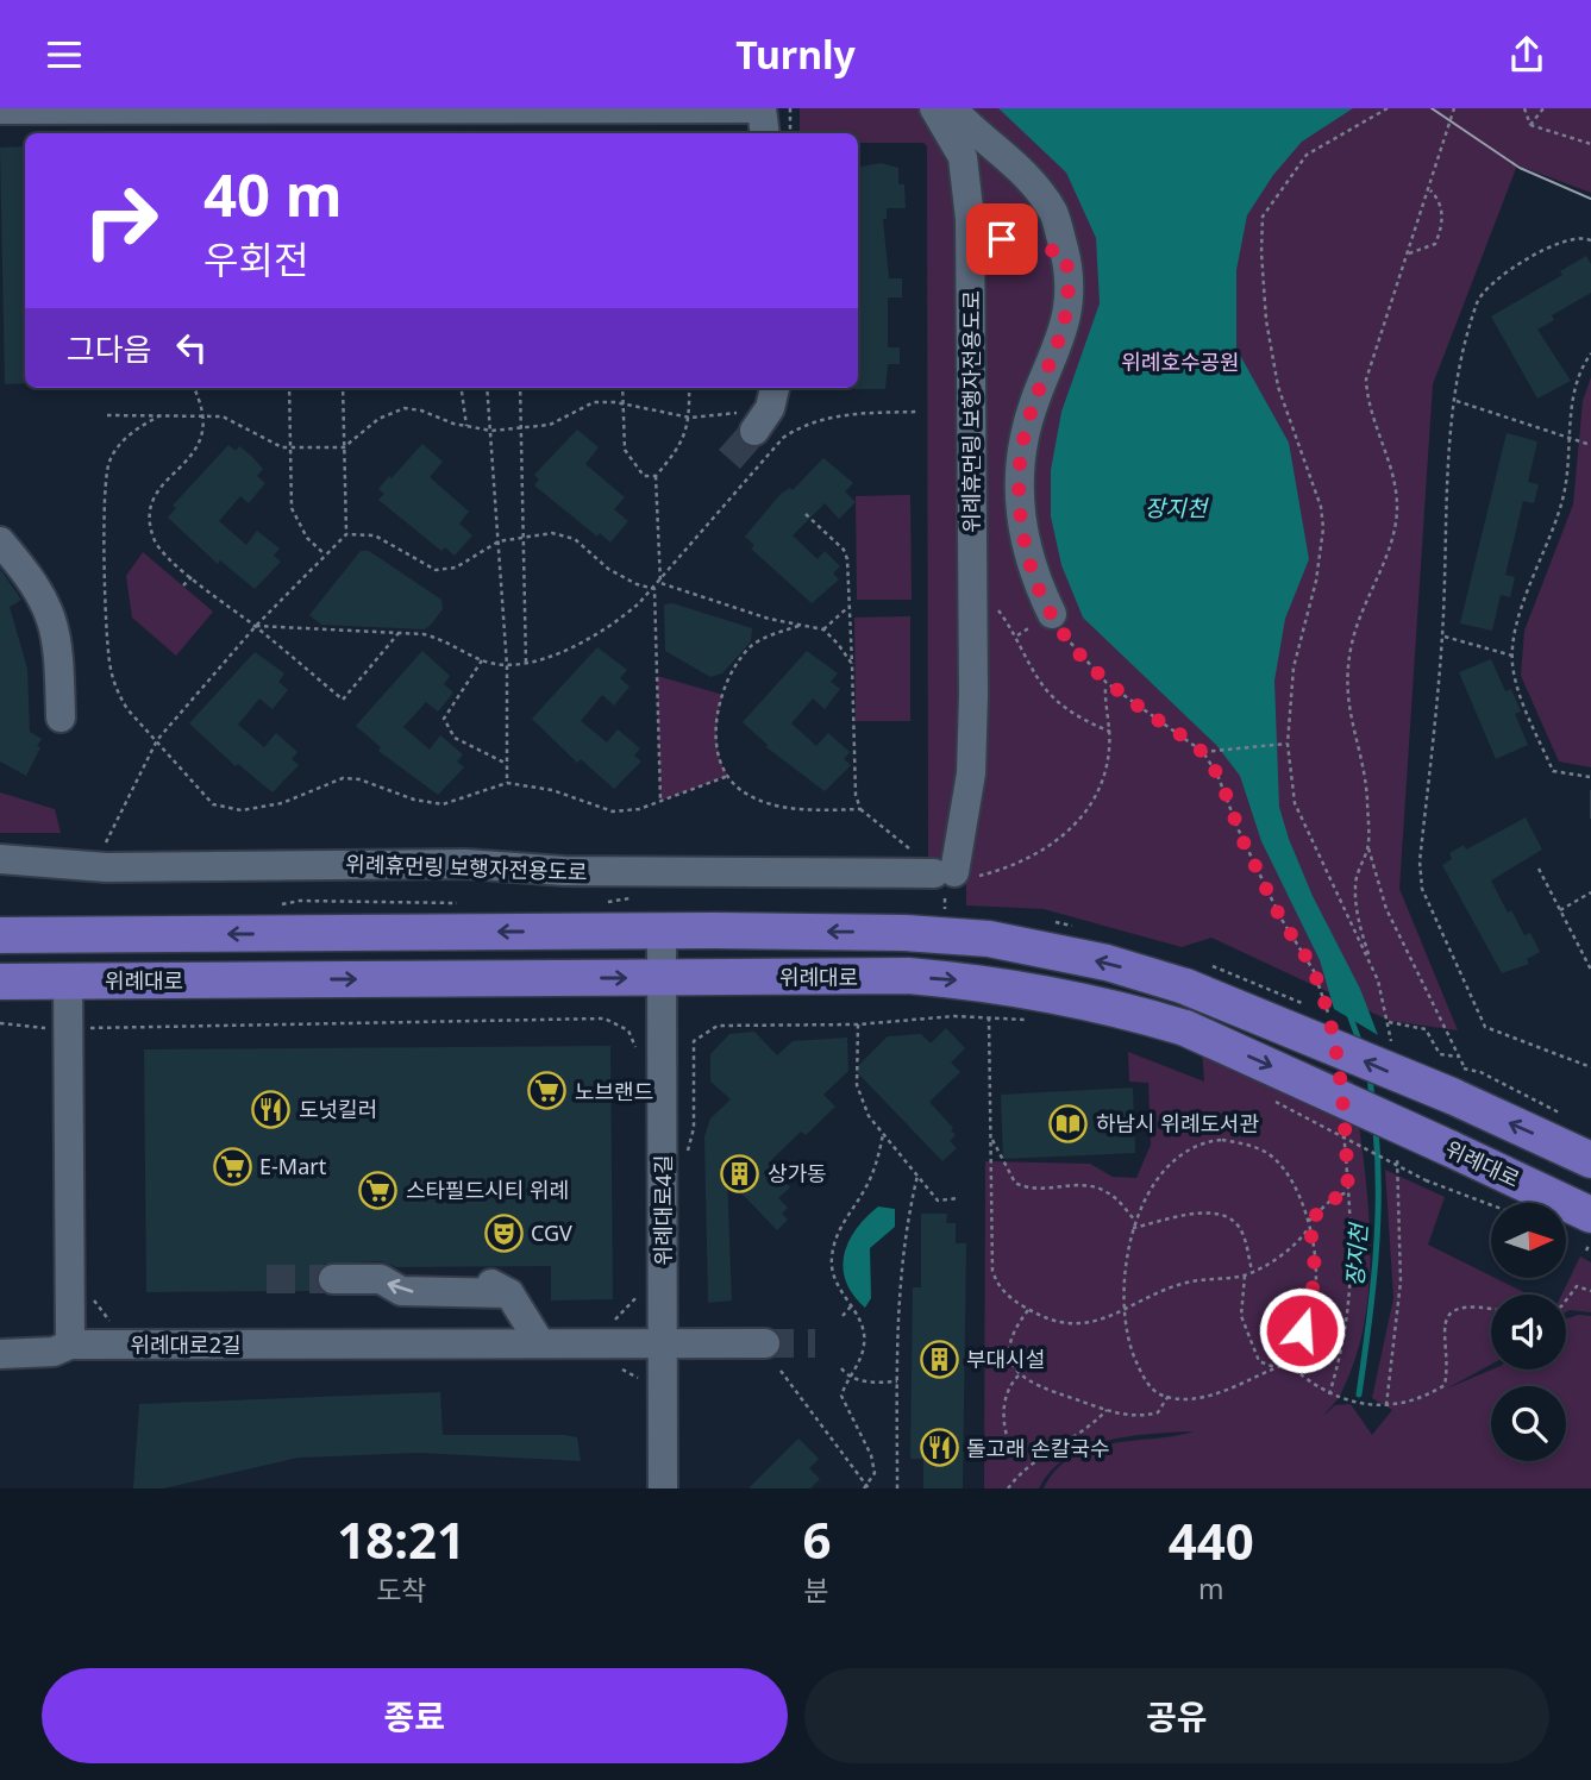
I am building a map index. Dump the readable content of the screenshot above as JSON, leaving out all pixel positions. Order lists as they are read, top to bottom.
{
  "streets": {
    "main road": ["위례대로"],
    "street": ["위례휴먼링 보행자전용도로", "위례대로4길", "위례대로2길"]
  },
  "crossings": [
    ["위례대로", "위례대로4길"],
    ["위례대로4길", "위례대로2길"]
  ],
  "water": ["장지천"],
  "parks": ["위례호수공원"],
  "places": {
    "supermarket": ["노브랜드", "E-Mart", "스타필드시티 위례"],
    "restaurant": ["도넛킬러", "돌고래 손칼국수"],
    "library": ["하남시 위례도서관"],
    "building": ["상가동", "부대시설"],
    "theatre": ["CGV"]
  },
  "north": "right",
  "page": {
    "header": "Turnly",
    "turn": ["40 m", "우회전"],
    "then": "그다음",
    "eta": [
      "18:21",
      "도착",
      "6",
      "분",
      "440",
      "m"
    ],
    "buttons": ["종료", "공유"]
  }
}
